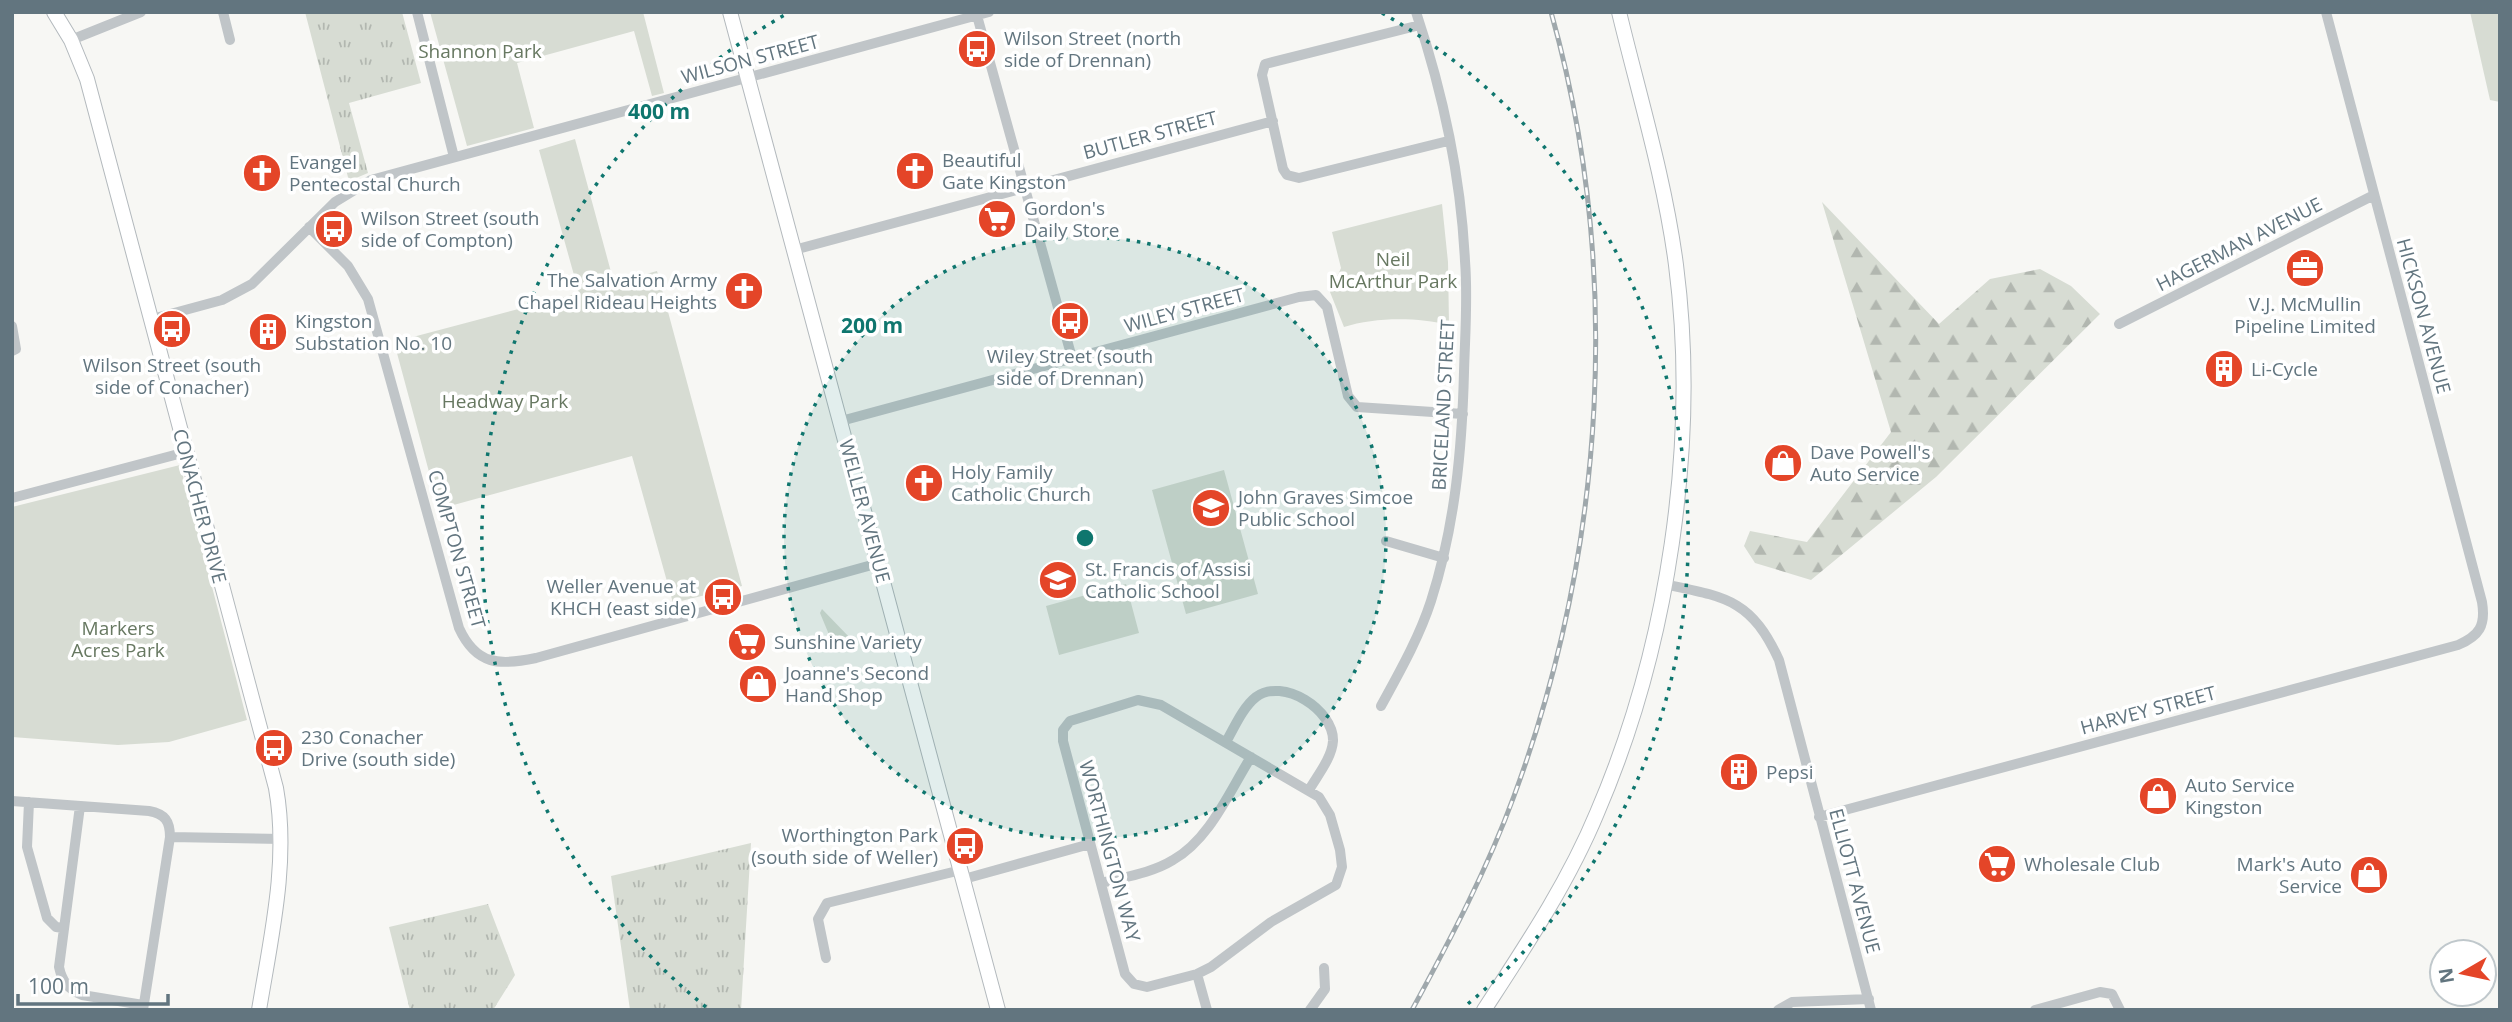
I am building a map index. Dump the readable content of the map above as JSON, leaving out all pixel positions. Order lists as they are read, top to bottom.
{
  "streets": {
    "street": [
      "WILSON STREET",
      "BUTLER STREET",
      "HAGERMAN AVENUE",
      "WILEY STREET",
      "HICKSON AVENUE",
      "BRICELAND STREET",
      "CONACHER DRIVE",
      "WELLER AVENUE",
      "COMPTON STREET",
      "HARVEY STREET",
      "WORTHINGTON WAY",
      "ELLIOTT AVENUE"
    ]
  },
  "crossings": [
    ["WILSON STREET", "CONACHER DRIVE"],
    ["WILSON STREET", "WELLER AVENUE"],
    ["WILSON STREET", "COMPTON STREET"],
    ["BUTLER STREET", "WELLER AVENUE"],
    ["HAGERMAN AVENUE", "HICKSON AVENUE"],
    ["WILEY STREET", "BRICELAND STREET"],
    ["WILEY STREET", "WELLER AVENUE"],
    ["HICKSON AVENUE", "HARVEY STREET"],
    ["WELLER AVENUE", "COMPTON STREET"],
    ["HARVEY STREET", "ELLIOTT AVENUE"]
  ],
  "parks": [
    "Shannon Park",
    "Neil McArthur Park",
    "Headway Park",
    "Markers Acres Park"
  ],
  "places": {
    "bus stop": [
      "Wilson Street (north side of Drennan)",
      "Wilson Street (south side of Compton)",
      "Wiley Street (south side of Drennan)",
      "Wilson Street (south side of Conacher)",
      "Weller Avenue at KHCH (east side)",
      "230 Conacher Drive (south side)",
      "Worthington Park (south side of Weller)"
    ],
    "church": [
      "Beautiful Gate Kingston",
      "Evangel Pentecostal Church",
      "The Salvation Army Chapel Rideau Heights",
      "Holy Family Catholic Church"
    ],
    "supermarket": ["Gordon's Daily Store", "Sunshine Variety", "Wholesale Club"],
    "office": ["V.J. McMullin Pipeline Limited"],
    "building": ["Kingston Substation No. 10", "Li-Cycle", "Pepsi"],
    "shop": [
      "Dave Powell's Auto Service",
      "Joanne's Second Hand Shop",
      "Auto Service Kingston",
      "Mark's Auto Service"
    ],
    "school or university": ["John Graves Simcoe Public School", "St. Francis of Assisi Catholic School"]
  },
  "scale_bar": "100 m",
  "north": "left",
  "rings": ["400 m", "200 m"]
}
